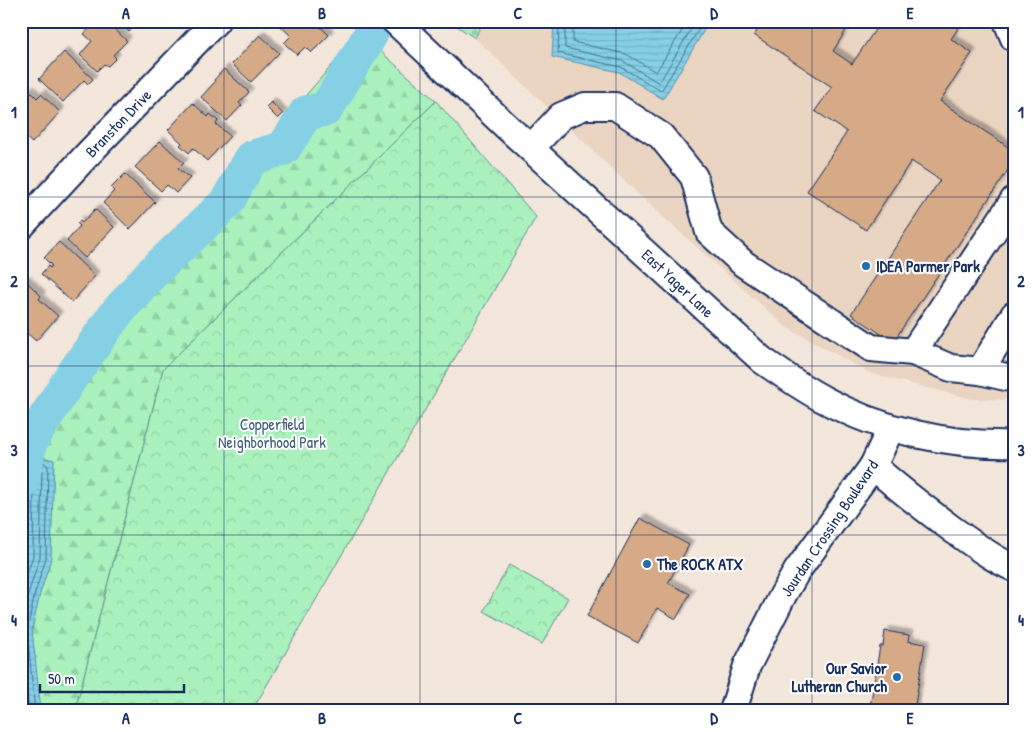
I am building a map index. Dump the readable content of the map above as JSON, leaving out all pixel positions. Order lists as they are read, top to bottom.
{
  "streets": {
    "street": ["Branston Drive", "East Yager Lane", "Jourdan Crossing Boulevard"]
  },
  "crossings": [
    ["East Yager Lane", "Jourdan Crossing Boulevard"]
  ],
  "parks": ["Copperfield Neighborhood Park"],
  "places": ["IDEA Parmer Park", "The ROCK ATX", "Our Savior Lutheran Church"],
  "scale_bar": "50 m",
  "grid": {
    "columns": [
      "A",
      "B",
      "C",
      "D",
      "E"
    ],
    "rows": [
      "1",
      "2",
      "3",
      "4"
    ]
  }
}
